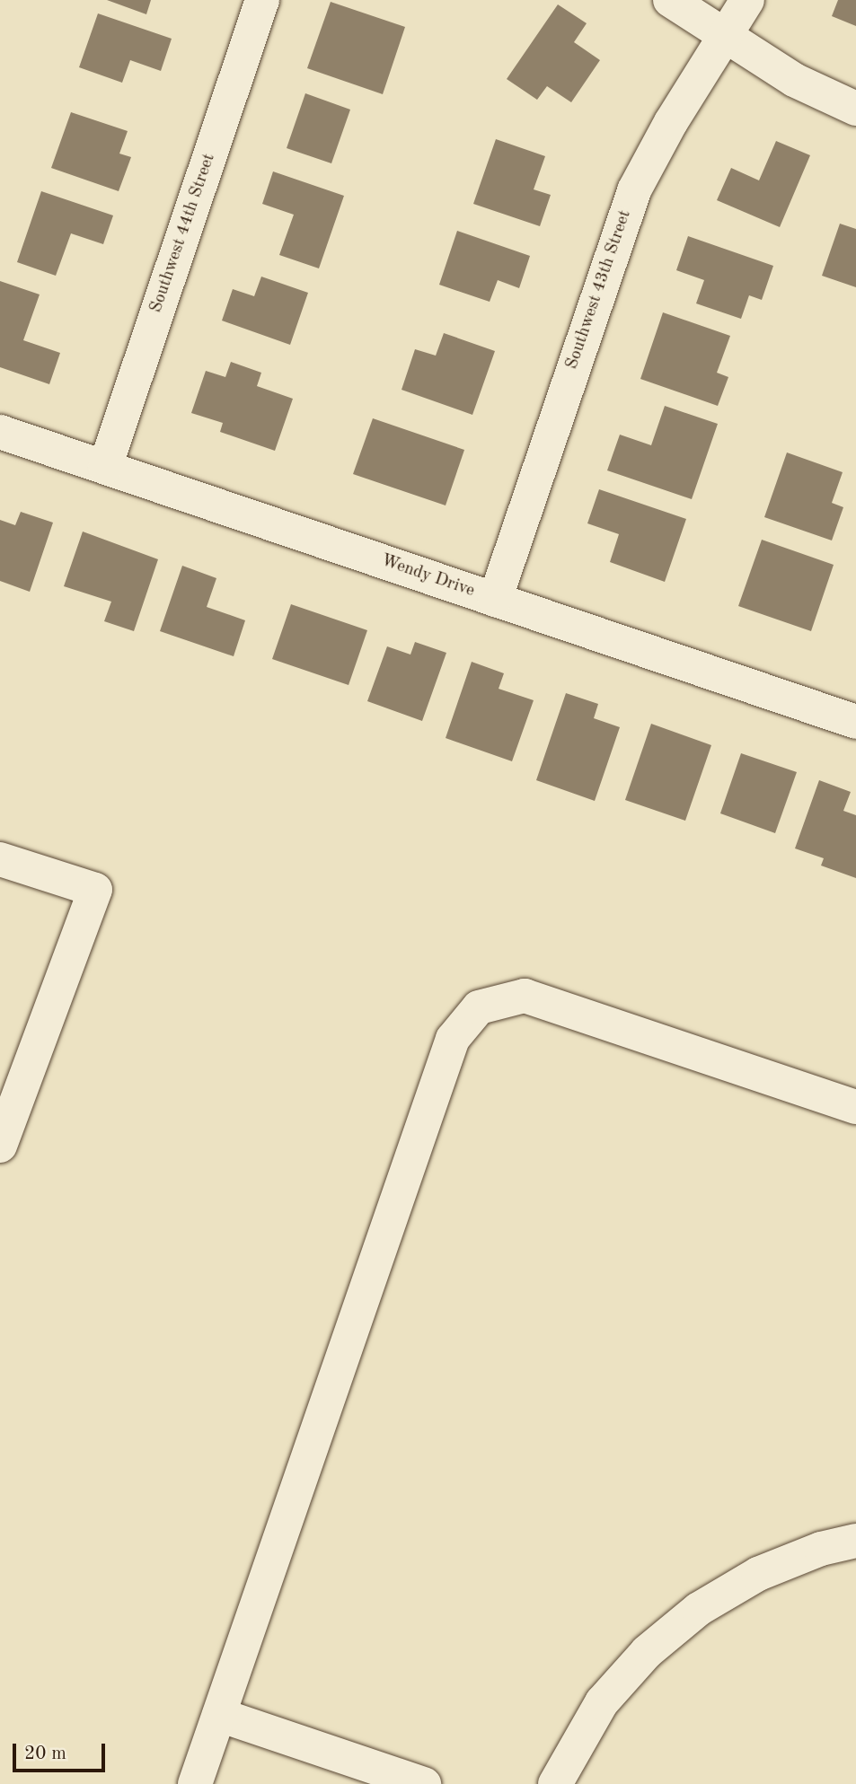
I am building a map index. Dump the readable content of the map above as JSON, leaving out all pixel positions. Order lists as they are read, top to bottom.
{
  "streets": {
    "street": ["Southwest 44th Street", "Southwest 43th Street", "Wendy Drive"]
  },
  "crossings": [
    ["Southwest 44th Street", "Wendy Drive"],
    ["Southwest 43th Street", "Wendy Drive"]
  ],
  "scale_bar": "20 m"
}
